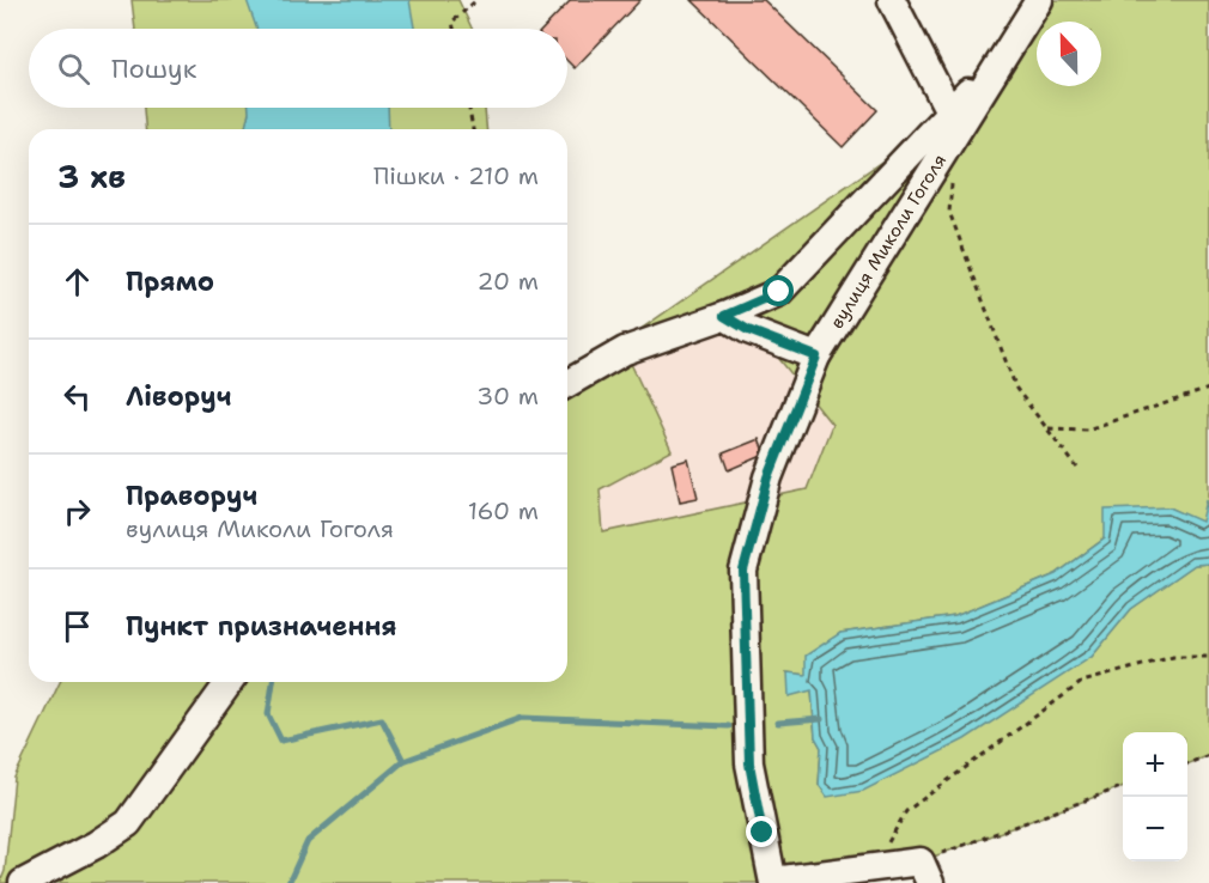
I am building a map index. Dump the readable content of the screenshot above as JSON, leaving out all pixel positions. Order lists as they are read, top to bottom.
{
  "streets": {
    "street": ["вулиця Миколи Гоголя"]
  },
  "north": "top",
  "page": {
    "search": "Пошук",
    "heading": ["3 хв", "Пішки · 210 m"],
    "list": [
      ["Прямо", "20 m"],
      ["Ліворуч", "30 m"],
      ["Праворуч", "вулиця Миколи Гоголя", "160 m"],
      "Пункт призначення"
    ],
    "map_buttons": ["+", "−"]
  }
}
